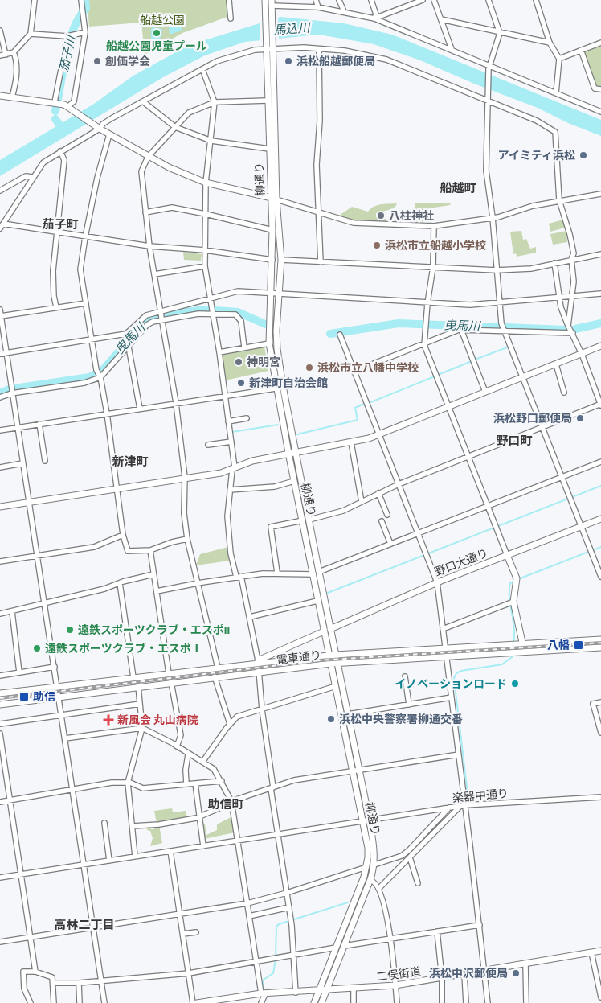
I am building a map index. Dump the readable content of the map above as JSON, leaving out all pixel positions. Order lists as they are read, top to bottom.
{
  "streets": {
    "street": [
      "柳通り",
      "野口大通り",
      "電車通り",
      "楽器中通り",
      "二俣街道"
    ]
  },
  "crossings": [
    ["柳通り", "野口大通り"],
    ["柳通り", "電車通り"],
    ["柳通り", "楽器中通り"],
    ["柳通り", "二俣街道"]
  ],
  "districts": [
    "船越町",
    "茄子町",
    "野口町",
    "新津町",
    "助信町",
    "高林二丁目"
  ],
  "water": ["馬込川", "茄子川", "曳馬川"],
  "parks": ["船越公園"],
  "places": {
    "other": [
      "船越公園児童プール",
      "創価学会",
      "浜松船越郵便局",
      "アイミティ浜松",
      "八柱神社",
      "浜松市立船越小学校",
      "神明宮",
      "浜松市立八幡中学校",
      "新津町自治会館",
      "浜松野口郵便局",
      "遠鉄スポーツクラブ・エスポII",
      "遠鉄スポーツクラブ・エスポⅠ",
      "イノベーションロード",
      "浜松中央警察署柳通交番",
      "浜松中沢郵便局"
    ],
    "transit": ["八幡", "助信"],
    "health": ["新風会 丸山病院"]
  }
}
